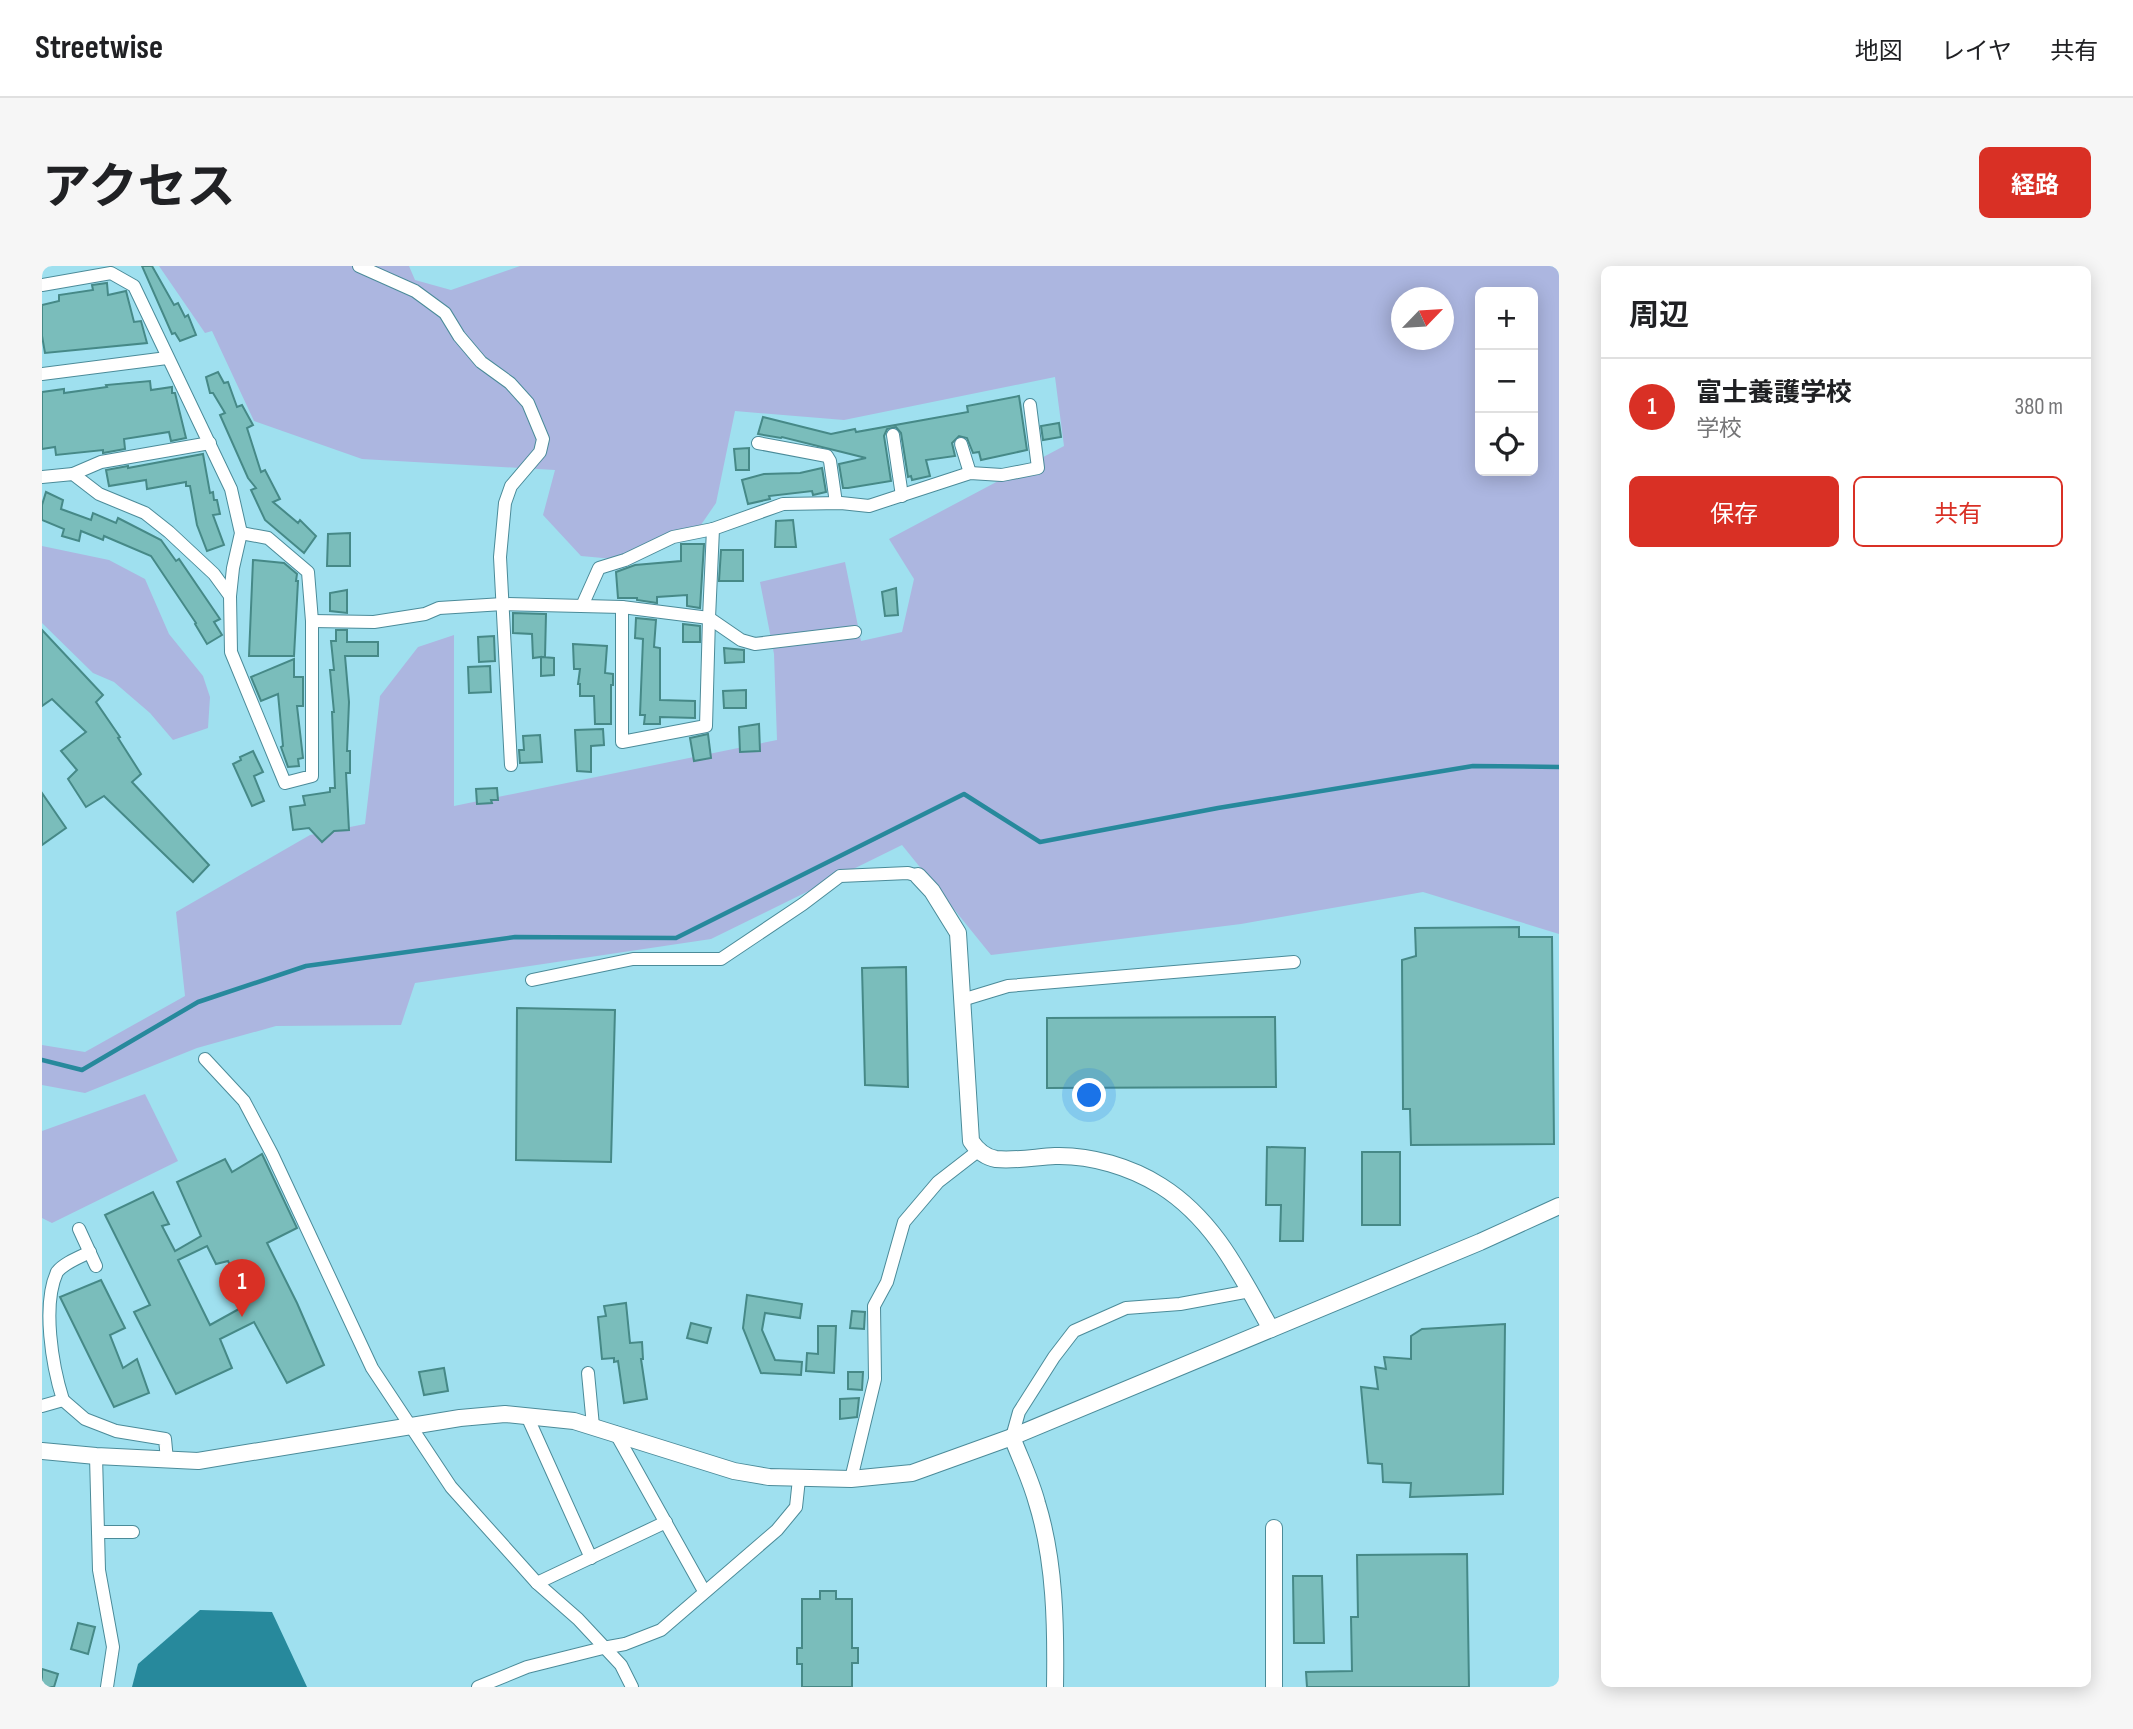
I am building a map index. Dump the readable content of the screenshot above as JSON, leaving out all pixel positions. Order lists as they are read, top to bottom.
{
  "north": "top right",
  "page": {
    "header": "Streetwise",
    "nav": ["地図", "レイヤ", "共有"],
    "title": "アクセス",
    "buttons": [
      "経路",
      ["保存", "共有"]
    ],
    "heading": "周辺",
    "map_buttons": ["+", "−"],
    "list": [
      {
        "mark": "1",
        "name": "富士養護学校",
        "note": "学校",
        "value": "380 m"
      }
    ],
    "pins": "1"
  }
}
